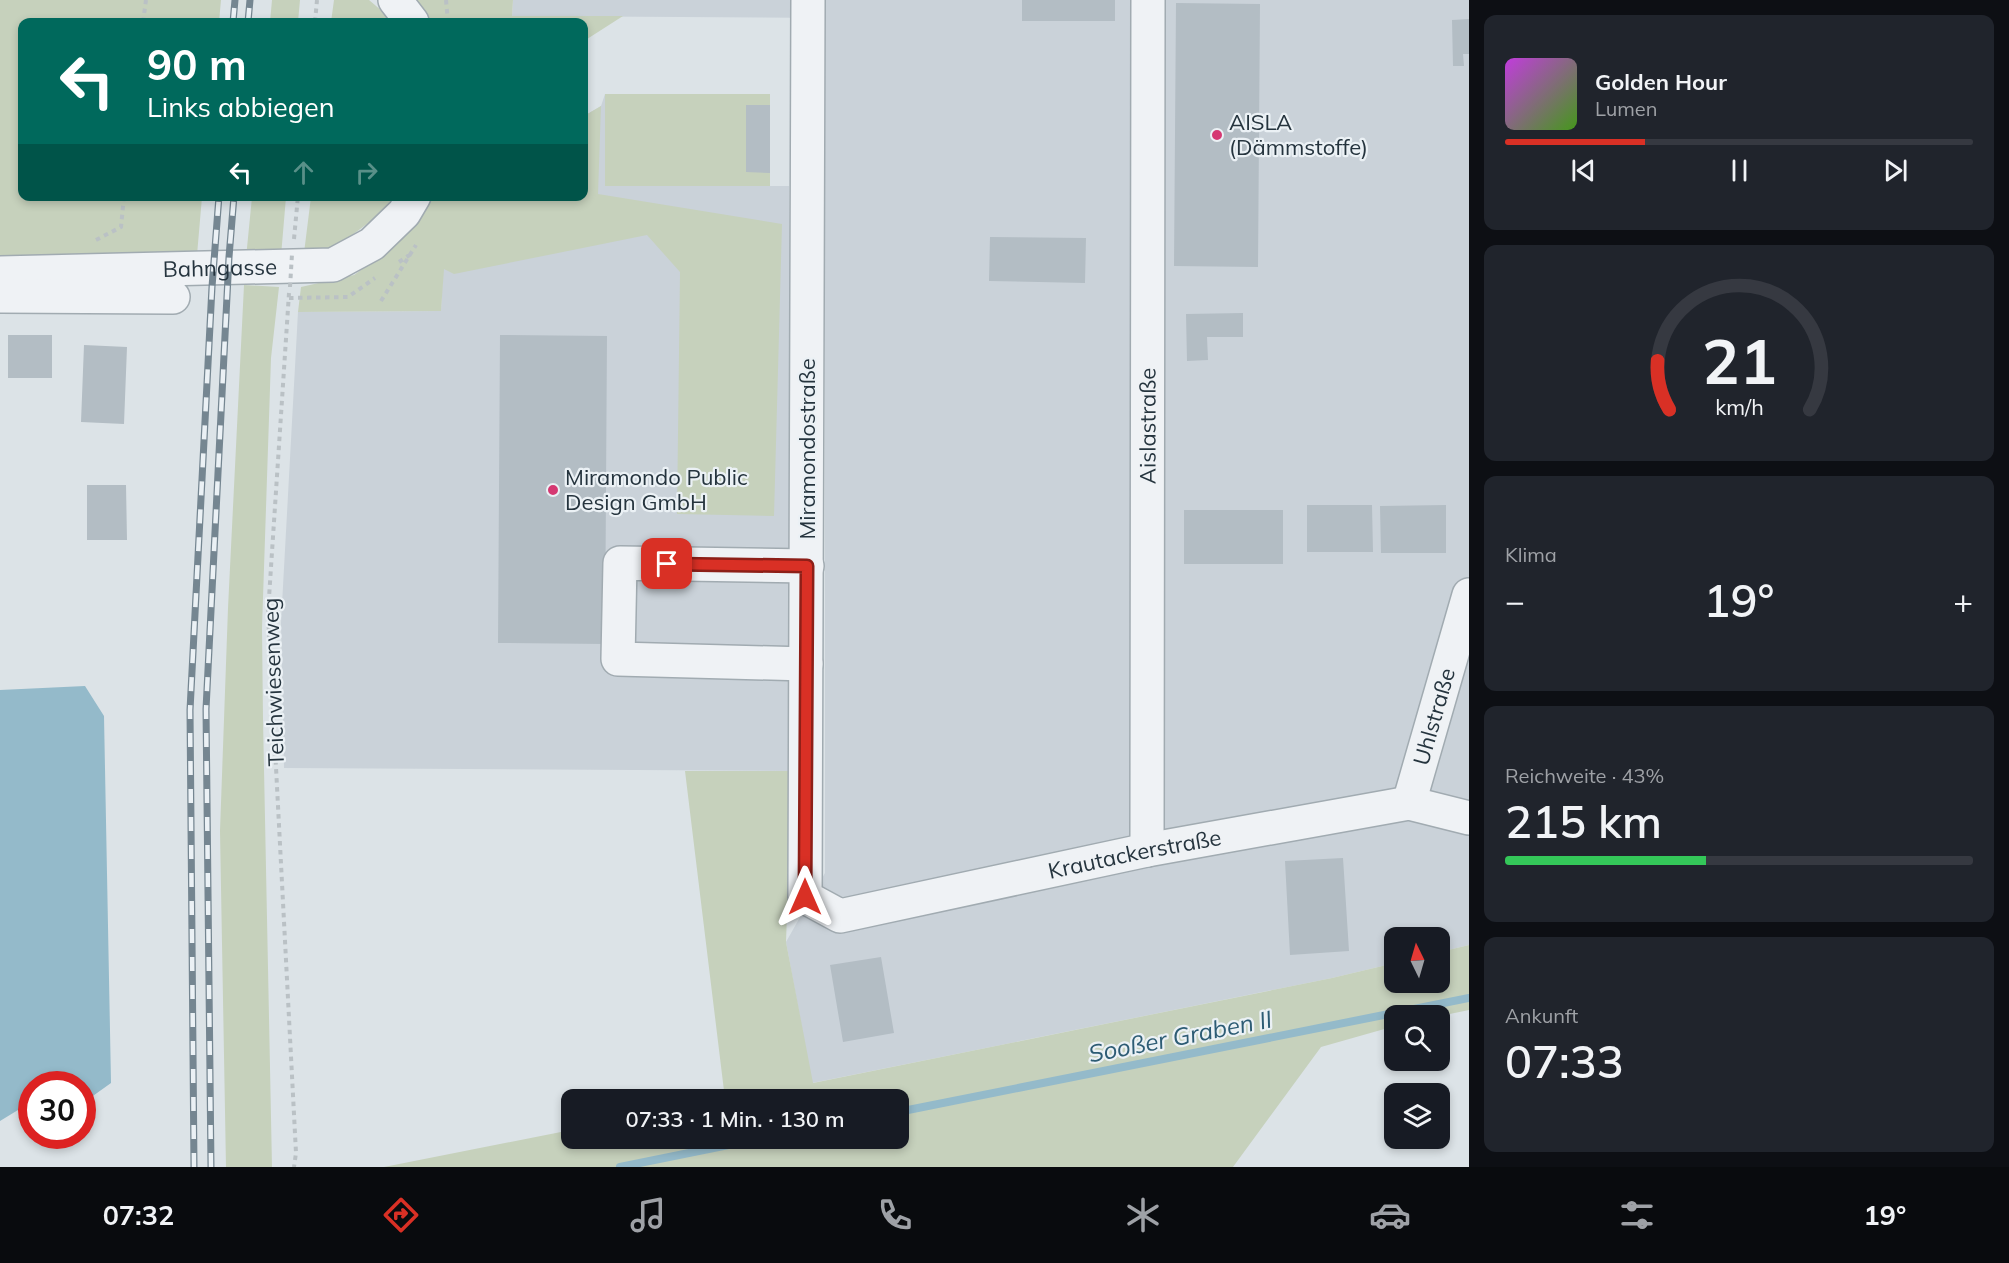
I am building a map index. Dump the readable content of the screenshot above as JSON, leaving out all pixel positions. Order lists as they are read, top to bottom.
{
  "streets": {
    "street": [
      "Bahngasse",
      "Aislastraße",
      "Miramondostraße",
      "Uhlstraße",
      "Krautackerstraße"
    ],
    "path": ["Teichwiesenweg"]
  },
  "crossings": [
    ["Aislastraße", "Krautackerstraße"],
    ["Miramondostraße", "Krautackerstraße"],
    ["Uhlstraße", "Krautackerstraße"]
  ],
  "water": ["Sooßer Graben II"],
  "places": ["AISLA (Dämmstoffe)", "Miramondo Public Design GmbH"],
  "north": "top",
  "page": {
    "turn": ["90 m", "Links abbiegen"],
    "song": ["Golden Hour", "Lumen"],
    "tile": [
      "Klima",
      ["Reichweite · 43%", "215 km"],
      ["Ankunft", "07:33"]
    ],
    "heat": ["−", "19°", "+"],
    "limit": "30",
    "trip": "07:33 · 1 Min. · 130 m",
    "tabs": ["07:32", "19°"],
    "gauge": ["21", "km/h"]
  }
}
